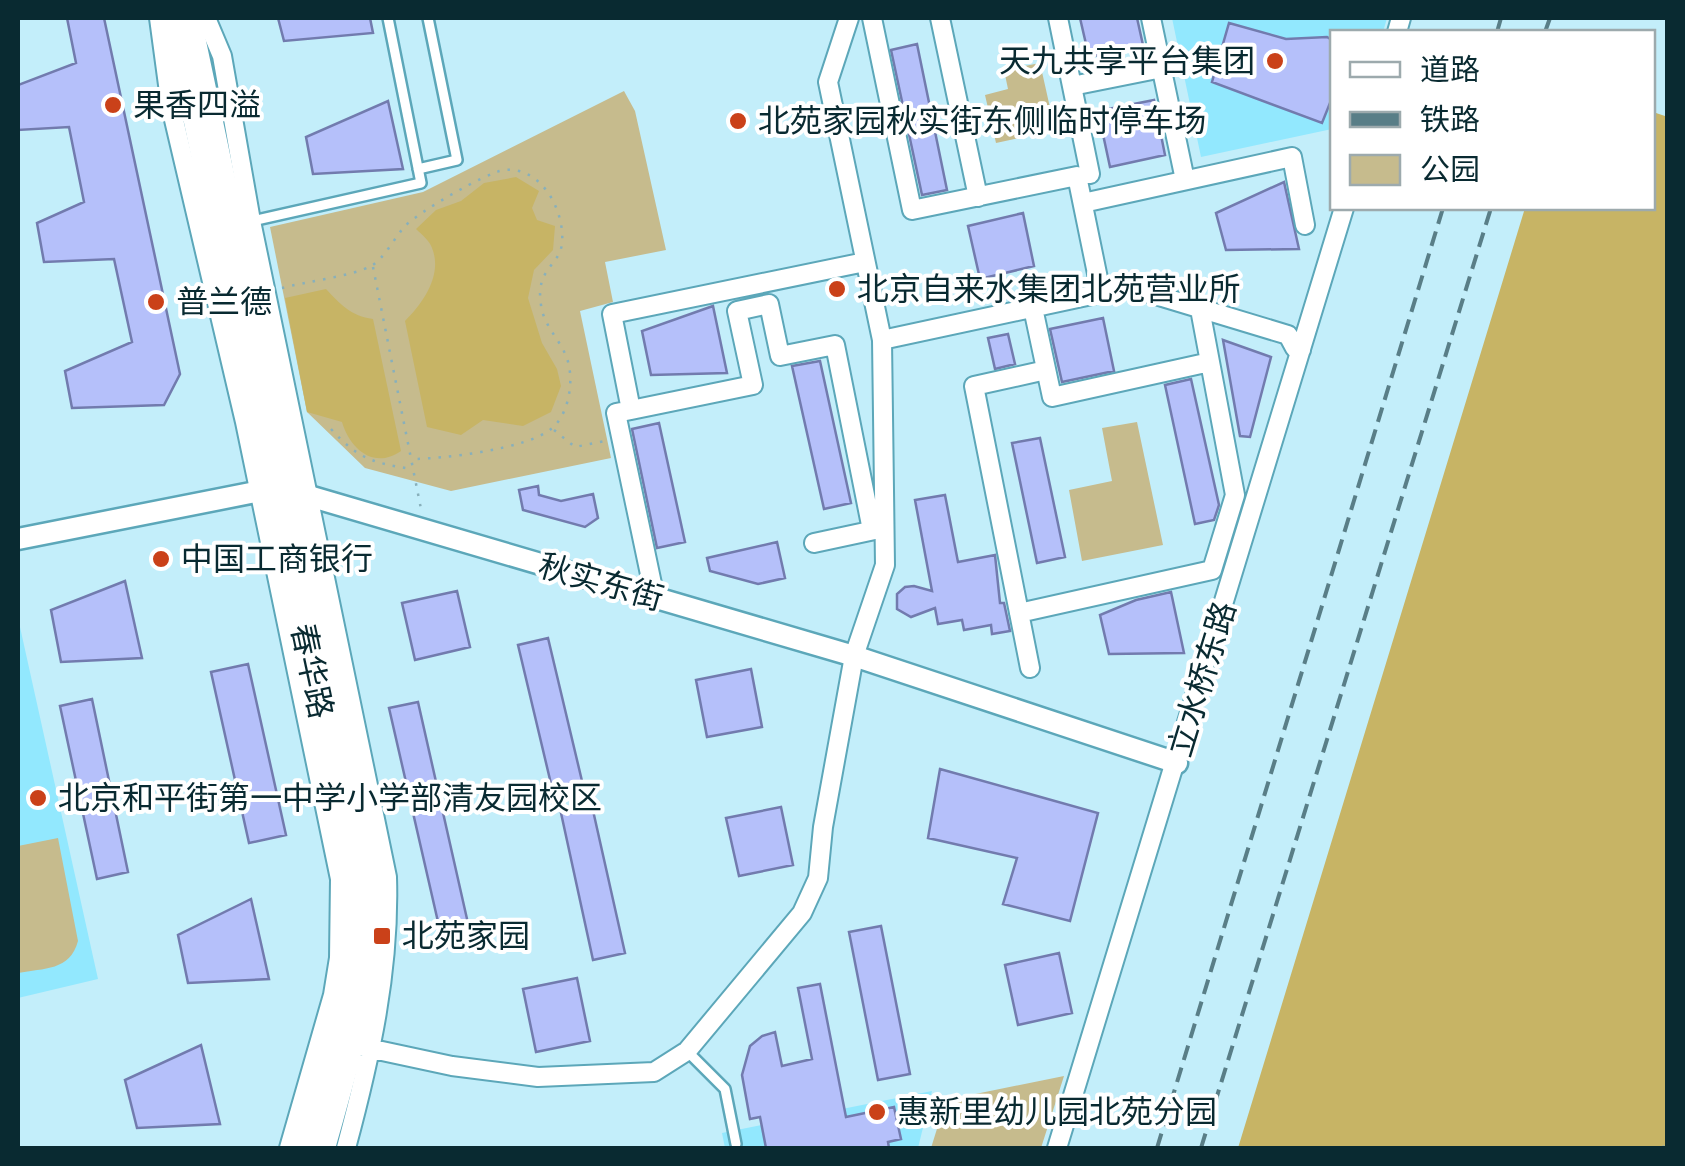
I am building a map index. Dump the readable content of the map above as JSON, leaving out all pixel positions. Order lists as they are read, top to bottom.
{
  "streets": {
    "street": ["秋实东街", "春华路", "立水桥东路"]
  },
  "crossings": [
    ["秋实东街", "春华路"],
    ["秋实东街", "立水桥东路"]
  ],
  "places": {
    "other": [
      "天九共享平台集团",
      "果香四溢",
      "北苑家园秋实街东侧临时停车场",
      "北京自来水集团北苑营业所",
      "普兰德",
      "中国工商银行",
      "北京和平街第一中学小学部清友园校区",
      "惠新里幼儿园北苑分园"
    ],
    "transit": ["北苑家园"]
  },
  "legend": ["道路", "铁路", "公园"]
}
